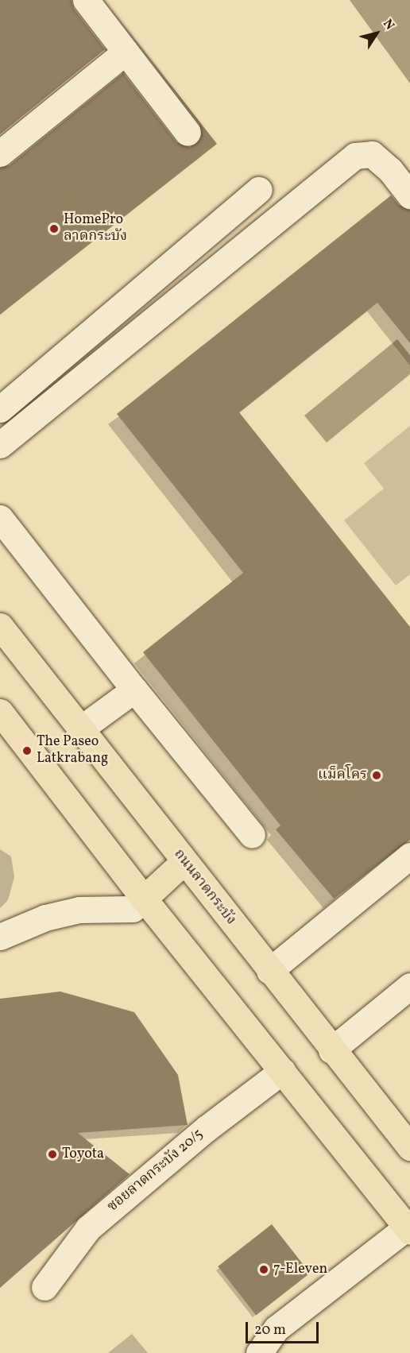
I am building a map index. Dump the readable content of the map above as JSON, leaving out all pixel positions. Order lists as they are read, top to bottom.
{
  "streets": {
    "main road": ["ถนนลาดกระบัง"],
    "street": ["ซอยลาดกระบัง 20/5"]
  },
  "places": [
    "HomePro ลาดกระบัง",
    "The Paseo Latkrabang",
    "แม็คโคร",
    "Toyota",
    "7-Eleven"
  ],
  "scale_bar": "20 m",
  "north": "top right"
}
